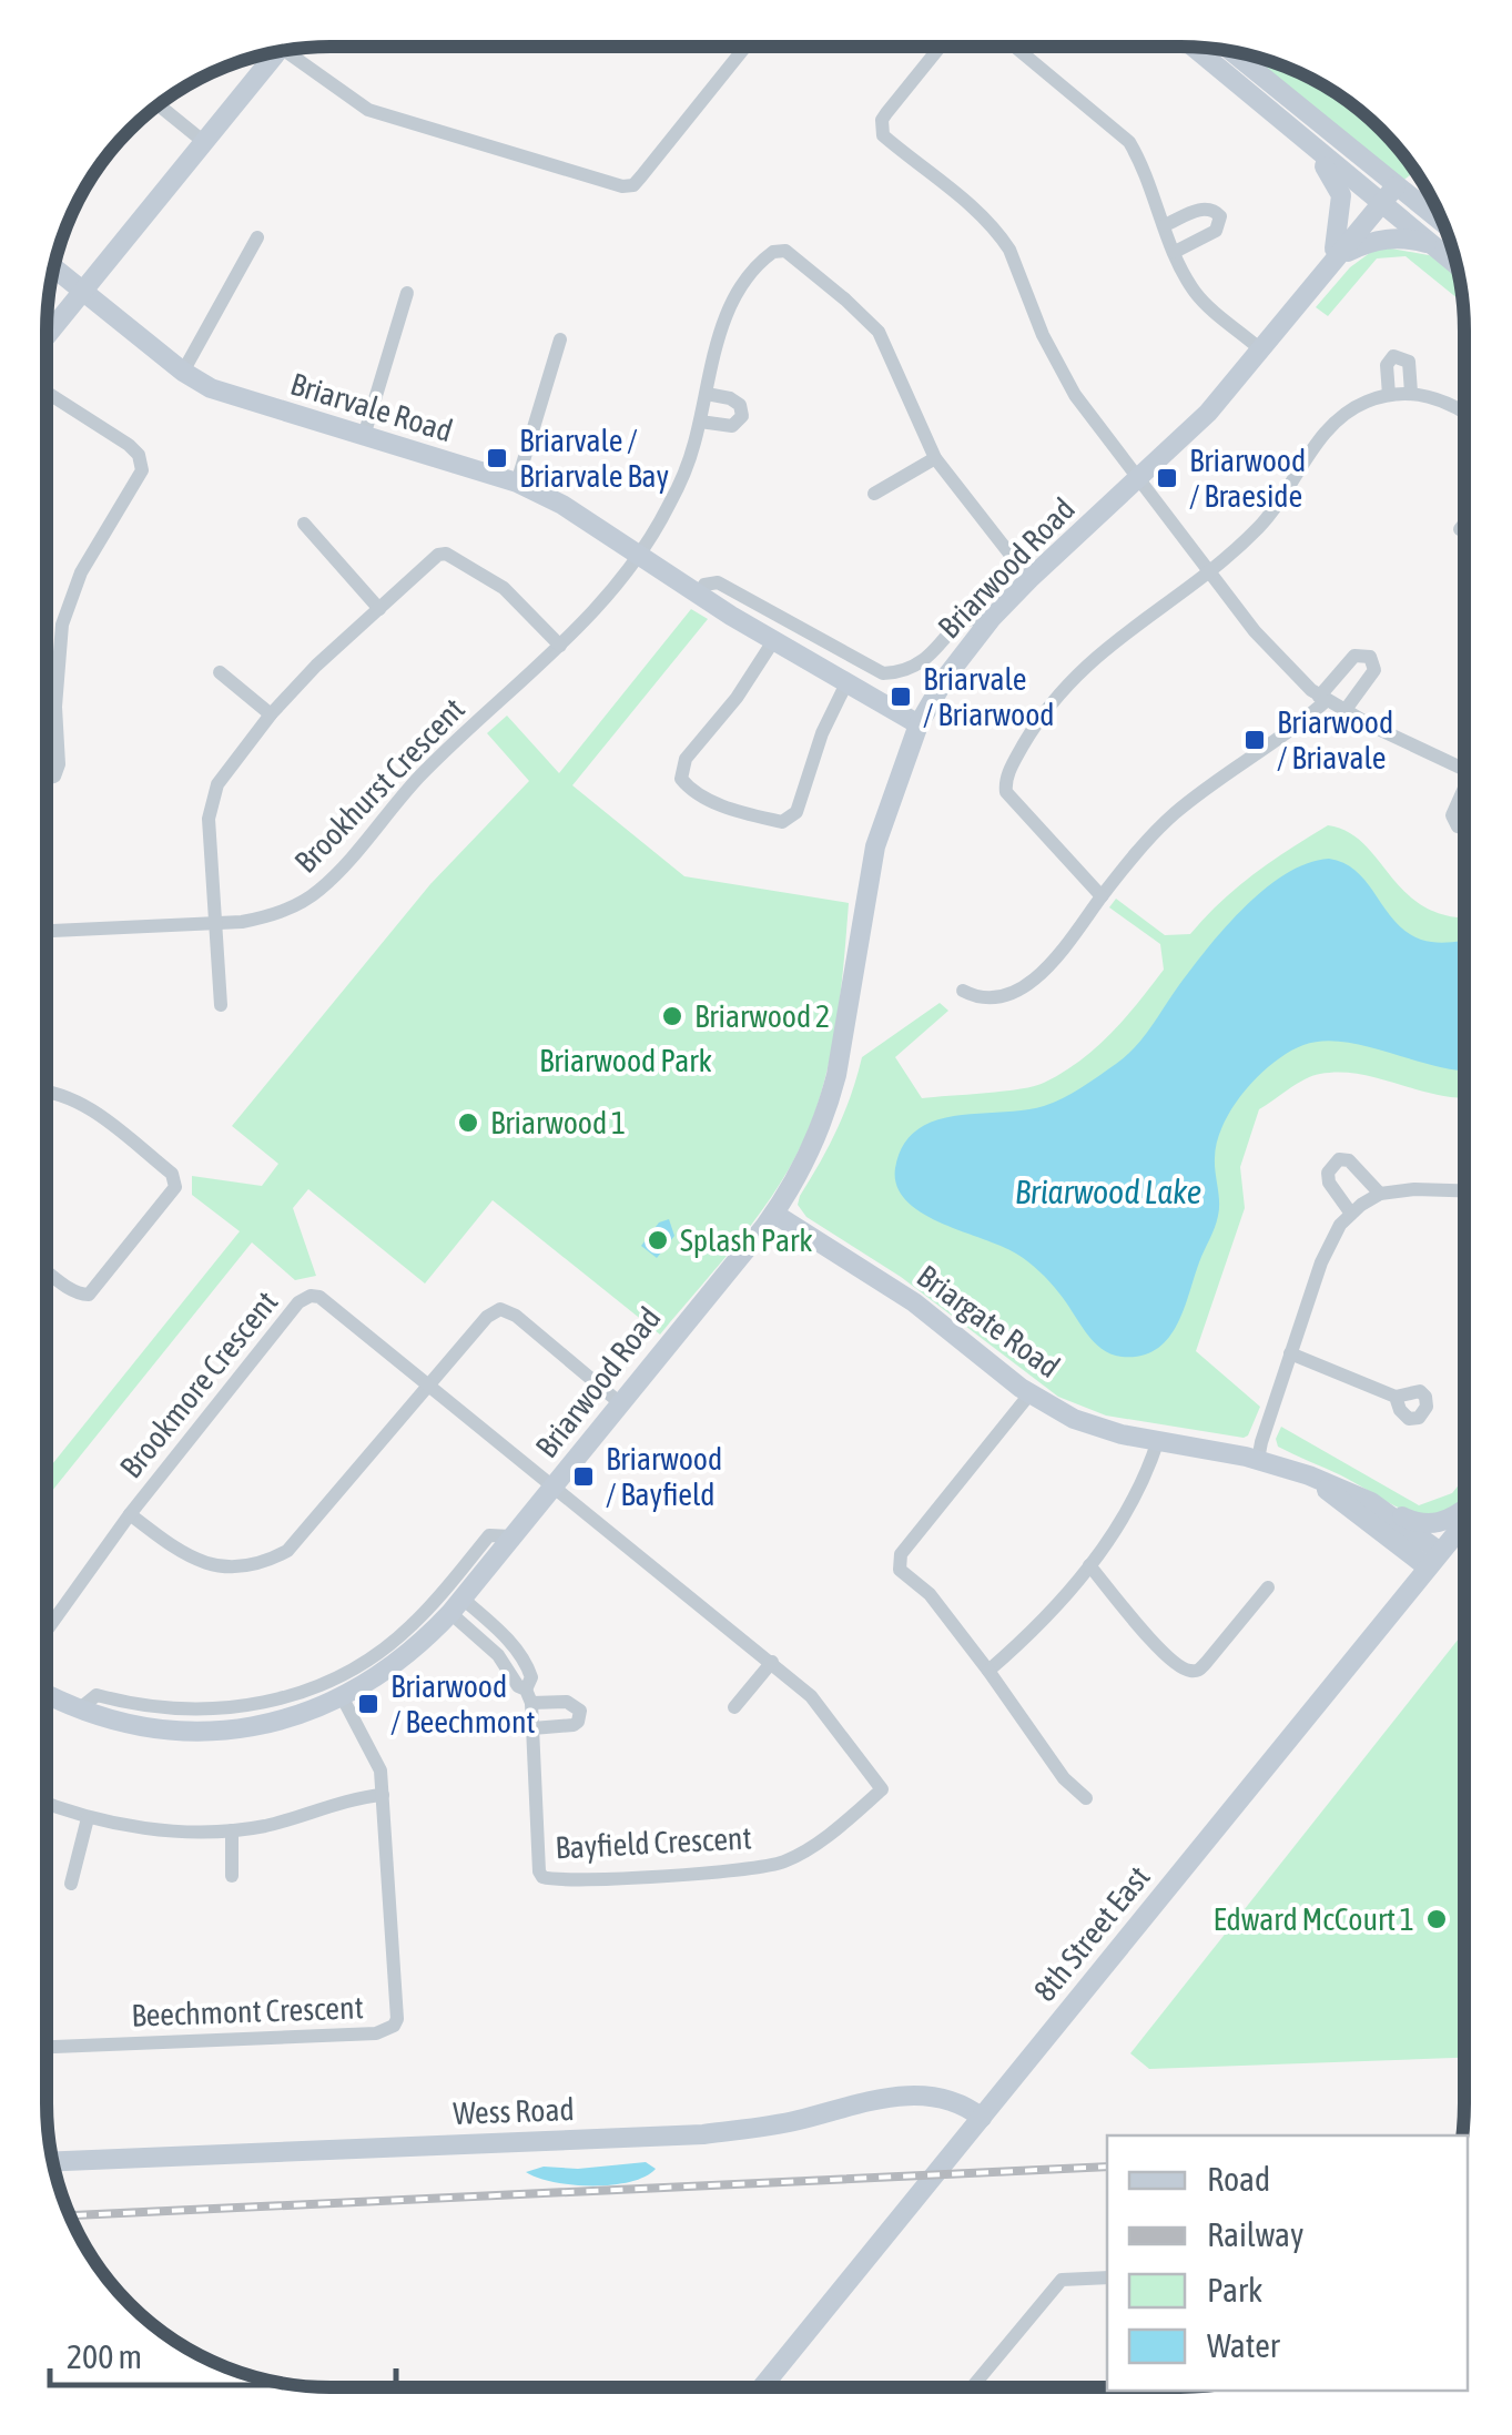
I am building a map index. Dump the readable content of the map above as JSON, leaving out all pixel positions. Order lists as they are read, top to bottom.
{
  "streets": {
    "street": [
      "Briarvale Road",
      "Briarwood Road",
      "Brookhurst Crescent",
      "Briargate Road",
      "Brookmore Crescent",
      "Bayfield Crescent",
      "8th Street East",
      "Beechmont Crescent",
      "Wess Road"
    ]
  },
  "crossings": [
    ["Briarvale Road", "Briarwood Road"],
    ["Briarvale Road", "Brookhurst Crescent"],
    ["Briarwood Road", "Briargate Road"],
    ["Briarwood Road", "Brookmore Crescent"],
    ["Briarwood Road", "Bayfield Crescent"],
    ["Briarwood Road", "Beechmont Crescent"],
    ["Briargate Road", "8th Street East"],
    ["Brookmore Crescent", "Bayfield Crescent"],
    ["8th Street East", "Wess Road"]
  ],
  "water": ["Briarwood Lake"],
  "parks": ["Briarwood Park"],
  "places": {
    "transit": [
      "Briarvale / Briarvale Bay",
      "Briarwood / Braeside",
      "Briarvale / Briarwood",
      "Briarwood / Briavale",
      "Briarwood / Bayfield",
      "Briarwood / Beechmont"
    ],
    "other": [
      "Briarwood 2",
      "Briarwood 1",
      "Splash Park",
      "Edward McCourt 1"
    ]
  },
  "legend": [
    "Road",
    "Railway",
    "Park",
    "Water"
  ],
  "scale_bar": "200 m"
}
